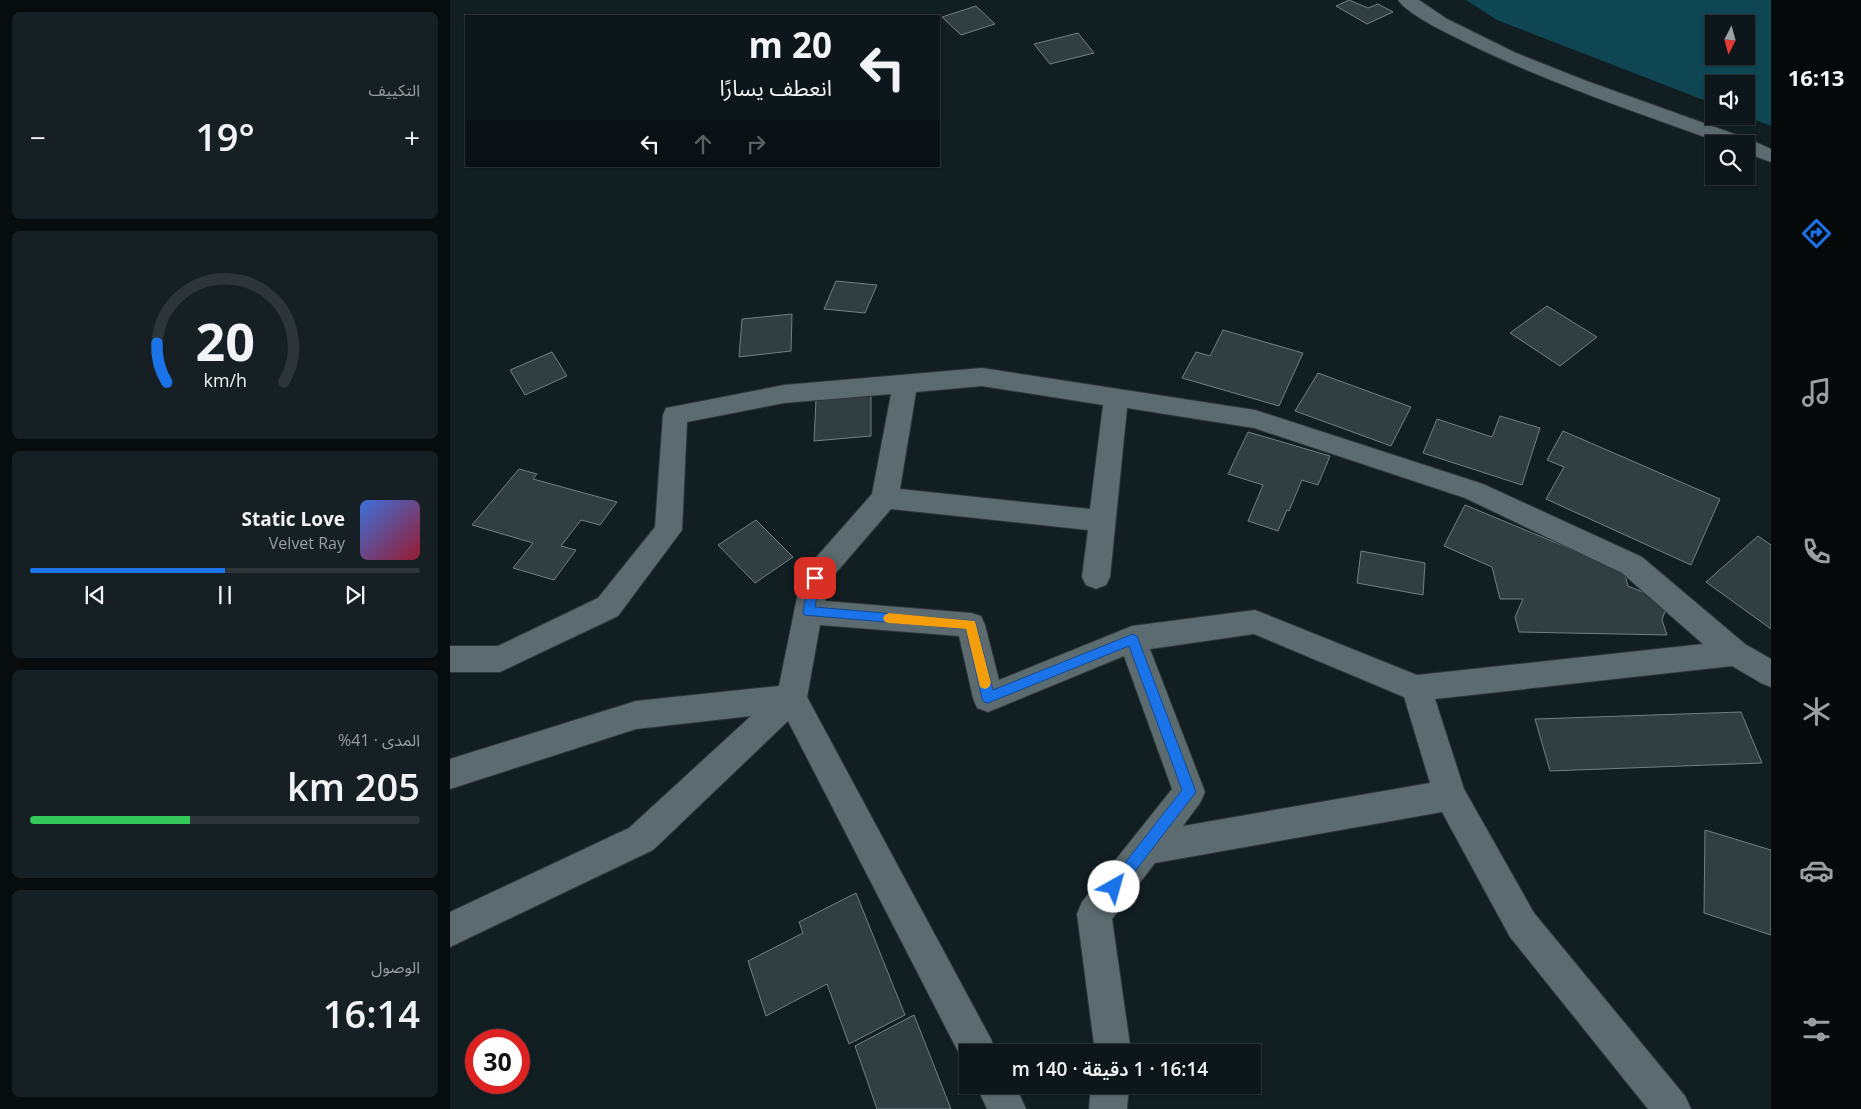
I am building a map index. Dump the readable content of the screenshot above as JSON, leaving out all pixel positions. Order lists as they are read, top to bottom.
{
  "north": "bottom",
  "page": {
    "tabs": "16:13",
    "tile": [
      "التكييف",
      ["المدى · 41%", "205 km"],
      ["الوصول", "16:14"]
    ],
    "turn": ["20 m", "انعطف يسارًا"],
    "heat": ["−", "19°", "+"],
    "song": ["Static Love", "Velvet Ray"],
    "limit": "30",
    "trip": "16:14 · 1 دقيقة · 140 m",
    "gauge": ["20", "km/h"]
  }
}
